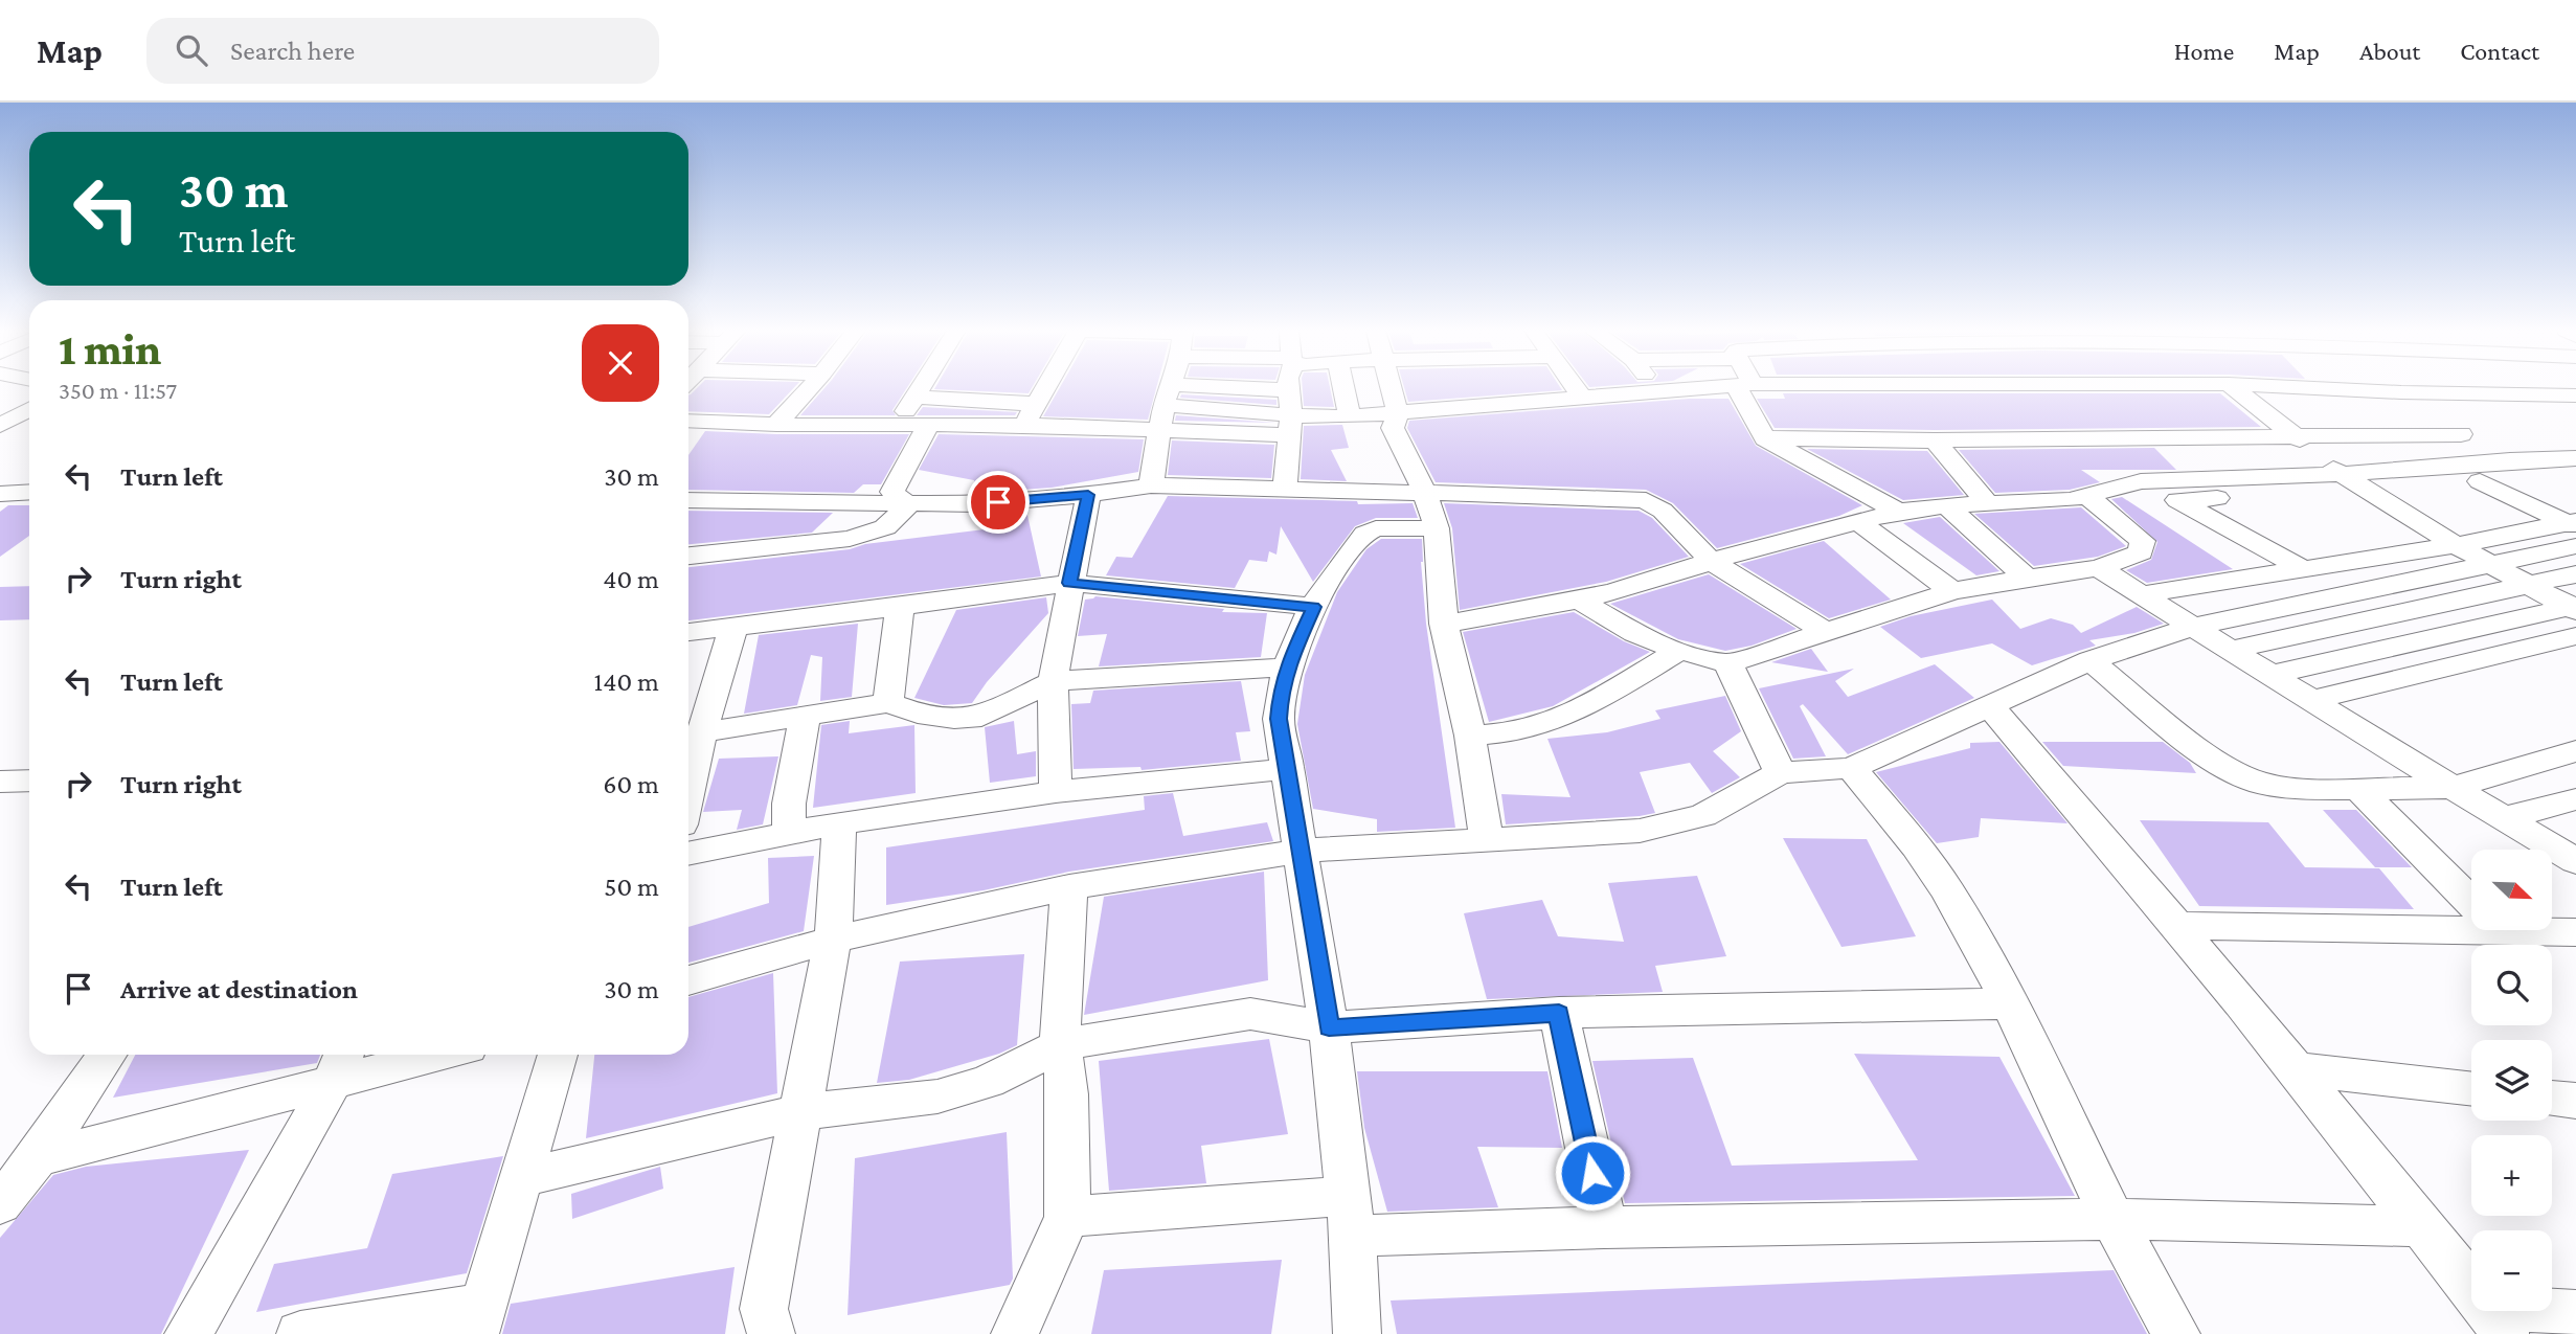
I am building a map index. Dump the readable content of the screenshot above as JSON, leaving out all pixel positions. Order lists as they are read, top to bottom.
{
  "north": "bottom right",
  "page": {
    "header": "Map",
    "search": "Search here",
    "nav": [
      "Home",
      "Map",
      "About",
      "Contact"
    ],
    "turn": ["30 m", "Turn left"],
    "heading": ["1 min", "350 m · 11:57"],
    "list": [
      {
        "name": "Turn left",
        "value": "30 m"
      },
      {
        "name": "Turn right",
        "value": "40 m"
      },
      {
        "name": "Turn left",
        "value": "140 m"
      },
      {
        "name": "Turn right",
        "value": "60 m"
      },
      {
        "name": "Turn left",
        "value": "50 m"
      },
      {
        "name": "Arrive at destination",
        "value": "30 m"
      }
    ],
    "map_buttons": ["+", "−"]
  }
}
